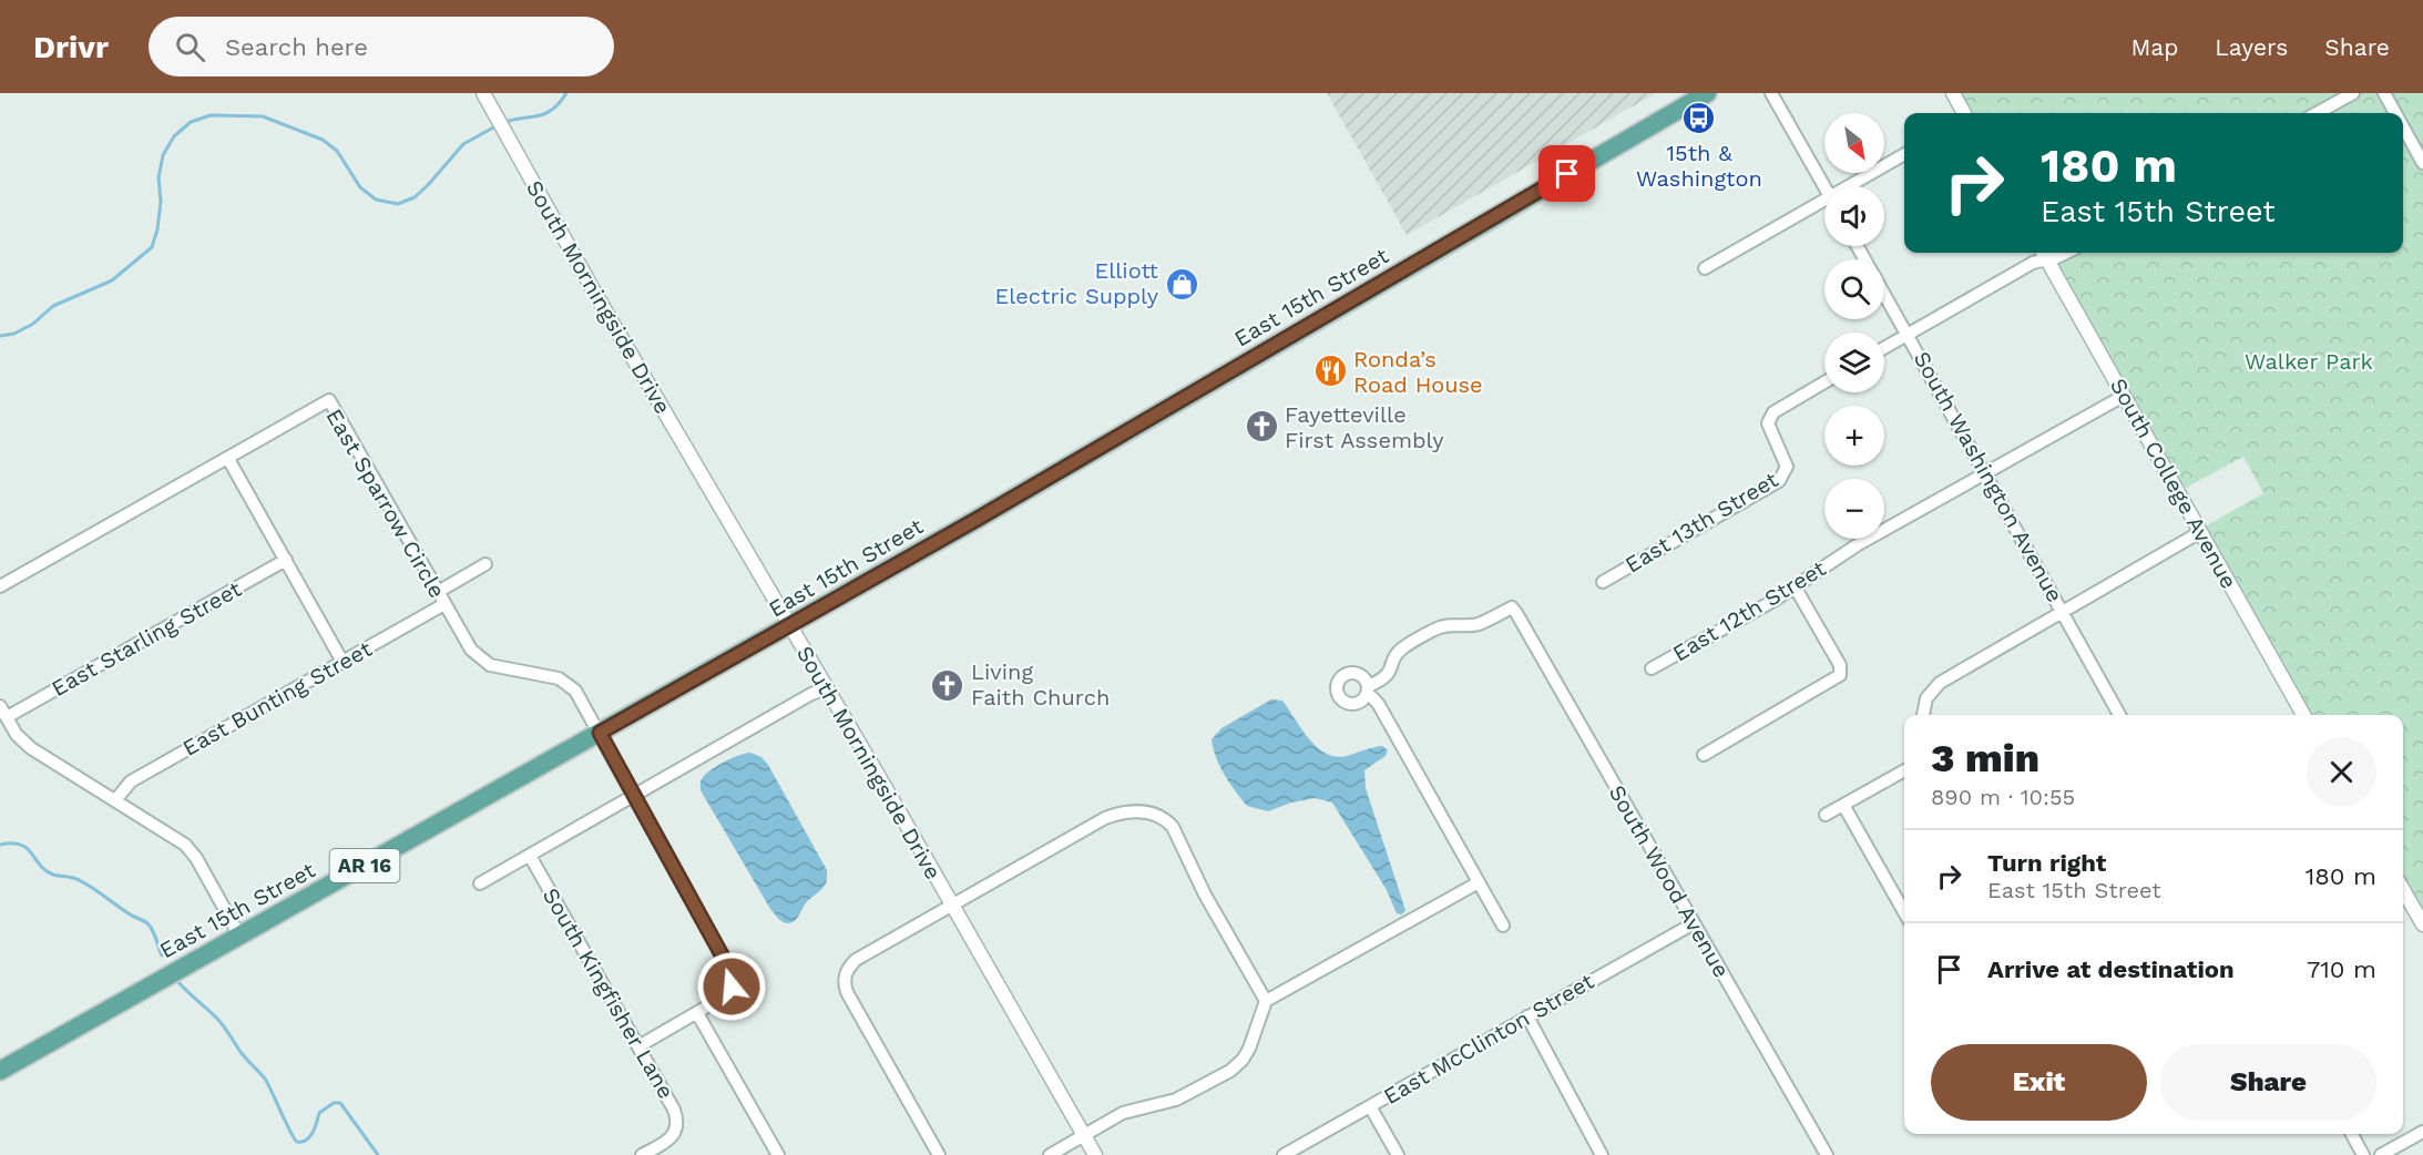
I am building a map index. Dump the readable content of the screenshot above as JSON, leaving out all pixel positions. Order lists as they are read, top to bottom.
{
  "streets": {
    "main road": ["East 15th Street", "AR 16"],
    "street": [
      "South Morningside Drive",
      "South Washington Avenue",
      "South College Avenue",
      "East Sparrow Circle",
      "East 13th Street",
      "East 12th Street",
      "East Starling Street",
      "East Bunting Street",
      "South Wood Avenue",
      "South Kingfisher Lane",
      "East McClinton Street"
    ]
  },
  "crossings": [
    ["South Morningside Drive", "East 15th Street"],
    ["East 15th Street", "East Sparrow Circle"],
    ["South Washington Avenue", "East 12th Street"],
    ["South College Avenue", "East 12th Street"],
    ["East Sparrow Circle", "East Bunting Street"],
    ["East Sparrow Circle", "South Kingfisher Lane"],
    ["South Wood Avenue", "East McClinton Street"]
  ],
  "parks": ["Walker Park"],
  "places": {
    "bus stop": ["15th & Washington"],
    "shop": ["Elliott Electric Supply"],
    "restaurant": ["Ronda’s Road House"],
    "church": ["Fayetteville First Assembly", "Living Faith Church"]
  },
  "north": "bottom right",
  "page": {
    "header": "Drivr",
    "search": "Search here",
    "nav": ["Map", "Layers", "Share"],
    "map_buttons": ["+", "−"],
    "turn": ["180 m", "East 15th Street"],
    "heading": ["3 min", "890 m · 10:55"],
    "list": [
      {
        "name": "Turn right",
        "note": "East 15th Street",
        "value": "180 m"
      },
      {
        "name": "Arrive at destination",
        "value": "710 m"
      }
    ],
    "buttons": ["Exit", "Share"]
  }
}
